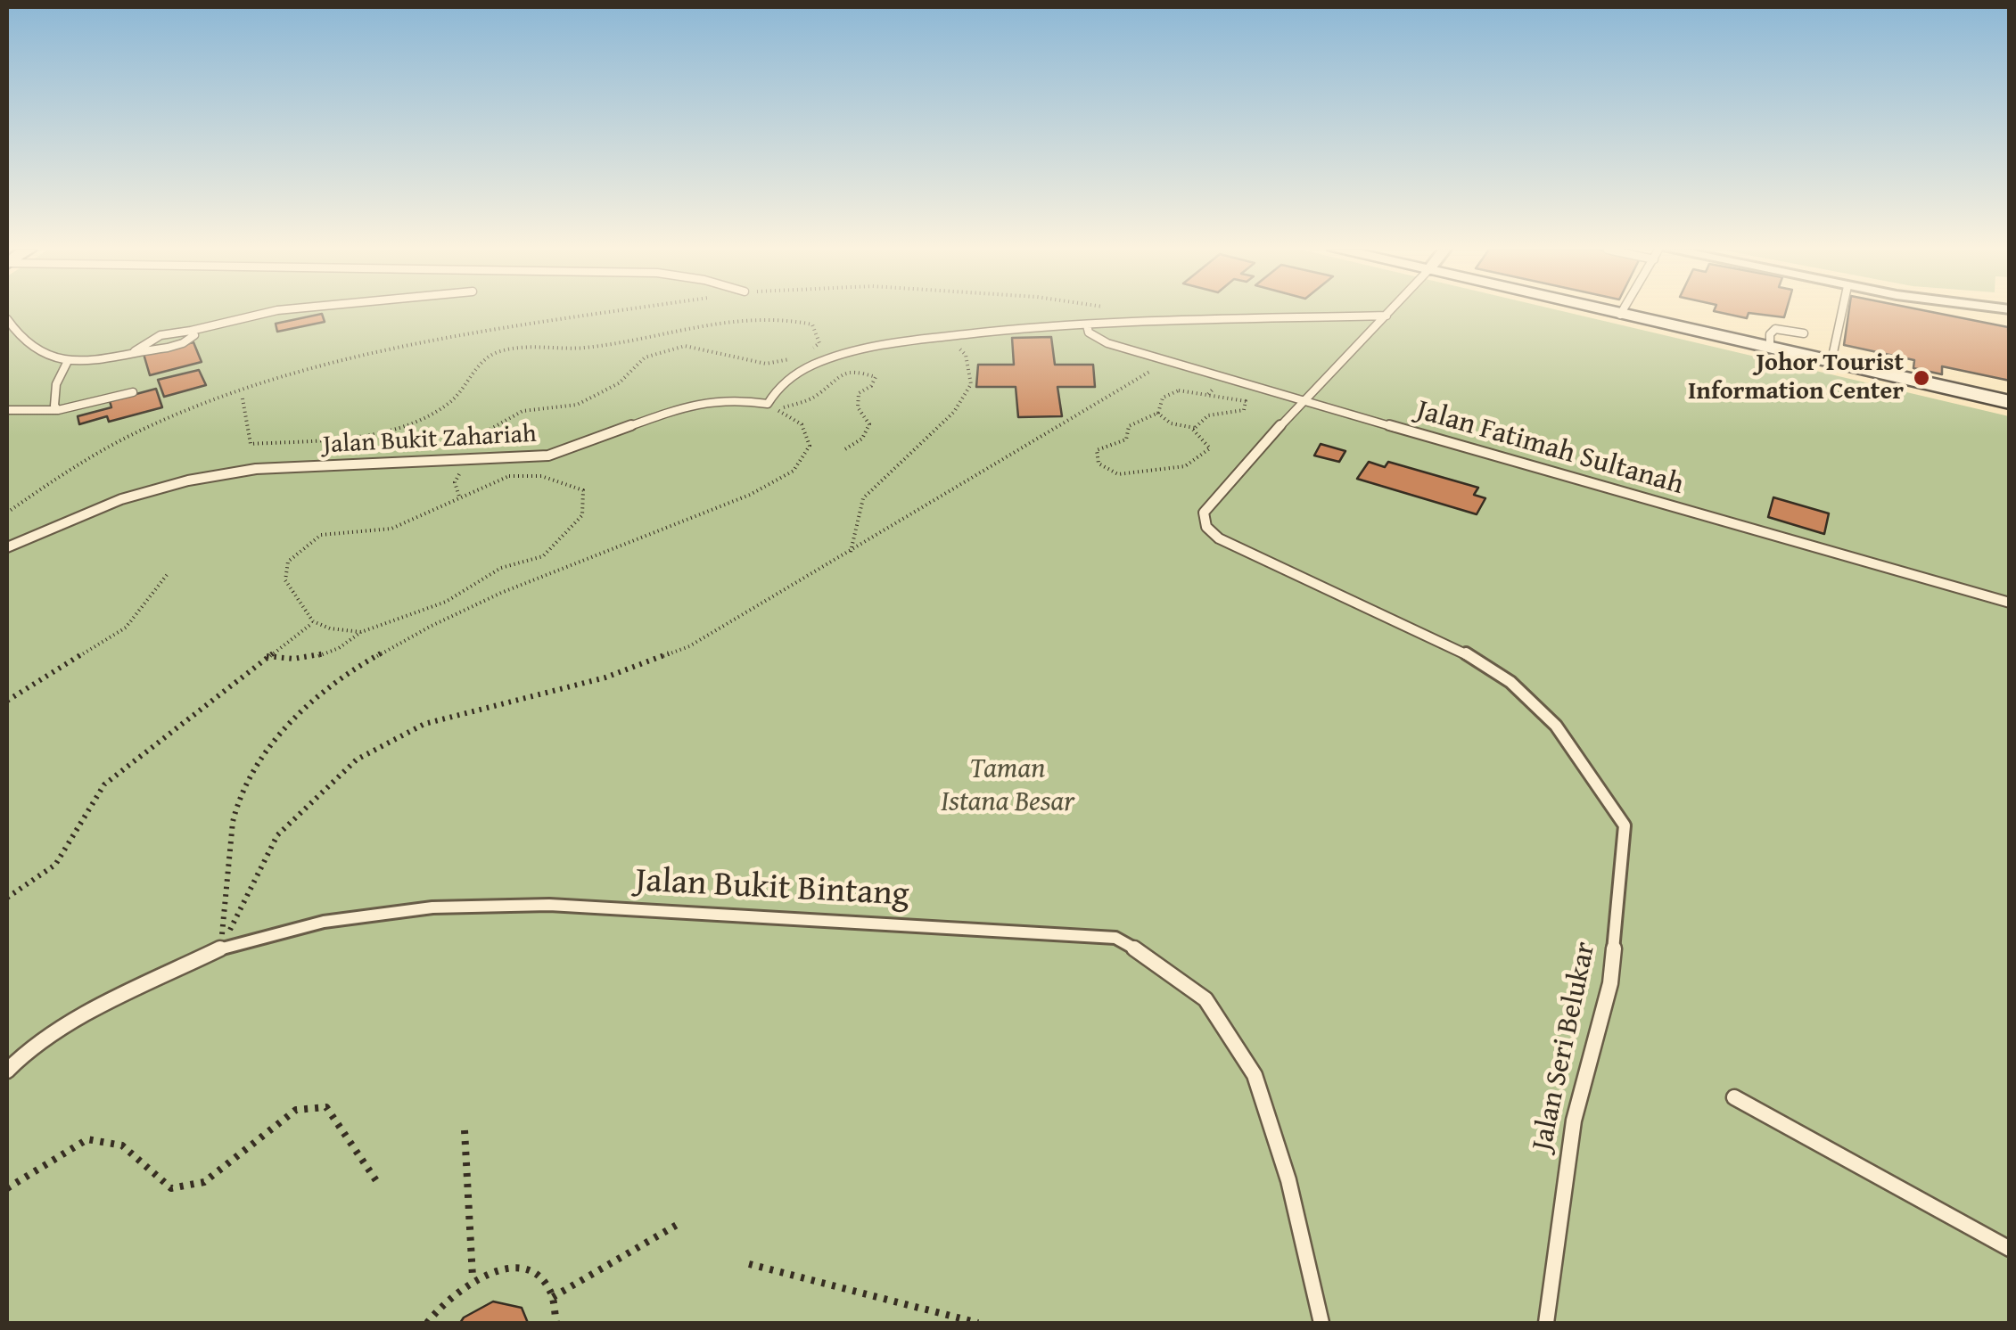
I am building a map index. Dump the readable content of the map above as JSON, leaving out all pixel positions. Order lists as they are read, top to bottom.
{
  "streets": {
    "lane": [
      "Jalan Bukit Zahariah",
      "Jalan Fatimah Sultanah",
      "Jalan Bukit Bintang",
      "Jalan Seri Belukar"
    ]
  },
  "crossings": [
    ["Jalan Fatimah Sultanah", "Jalan Seri Belukar"]
  ],
  "parks": ["Taman Istana Besar"],
  "places": ["Johor Tourist Information Center"]
}
